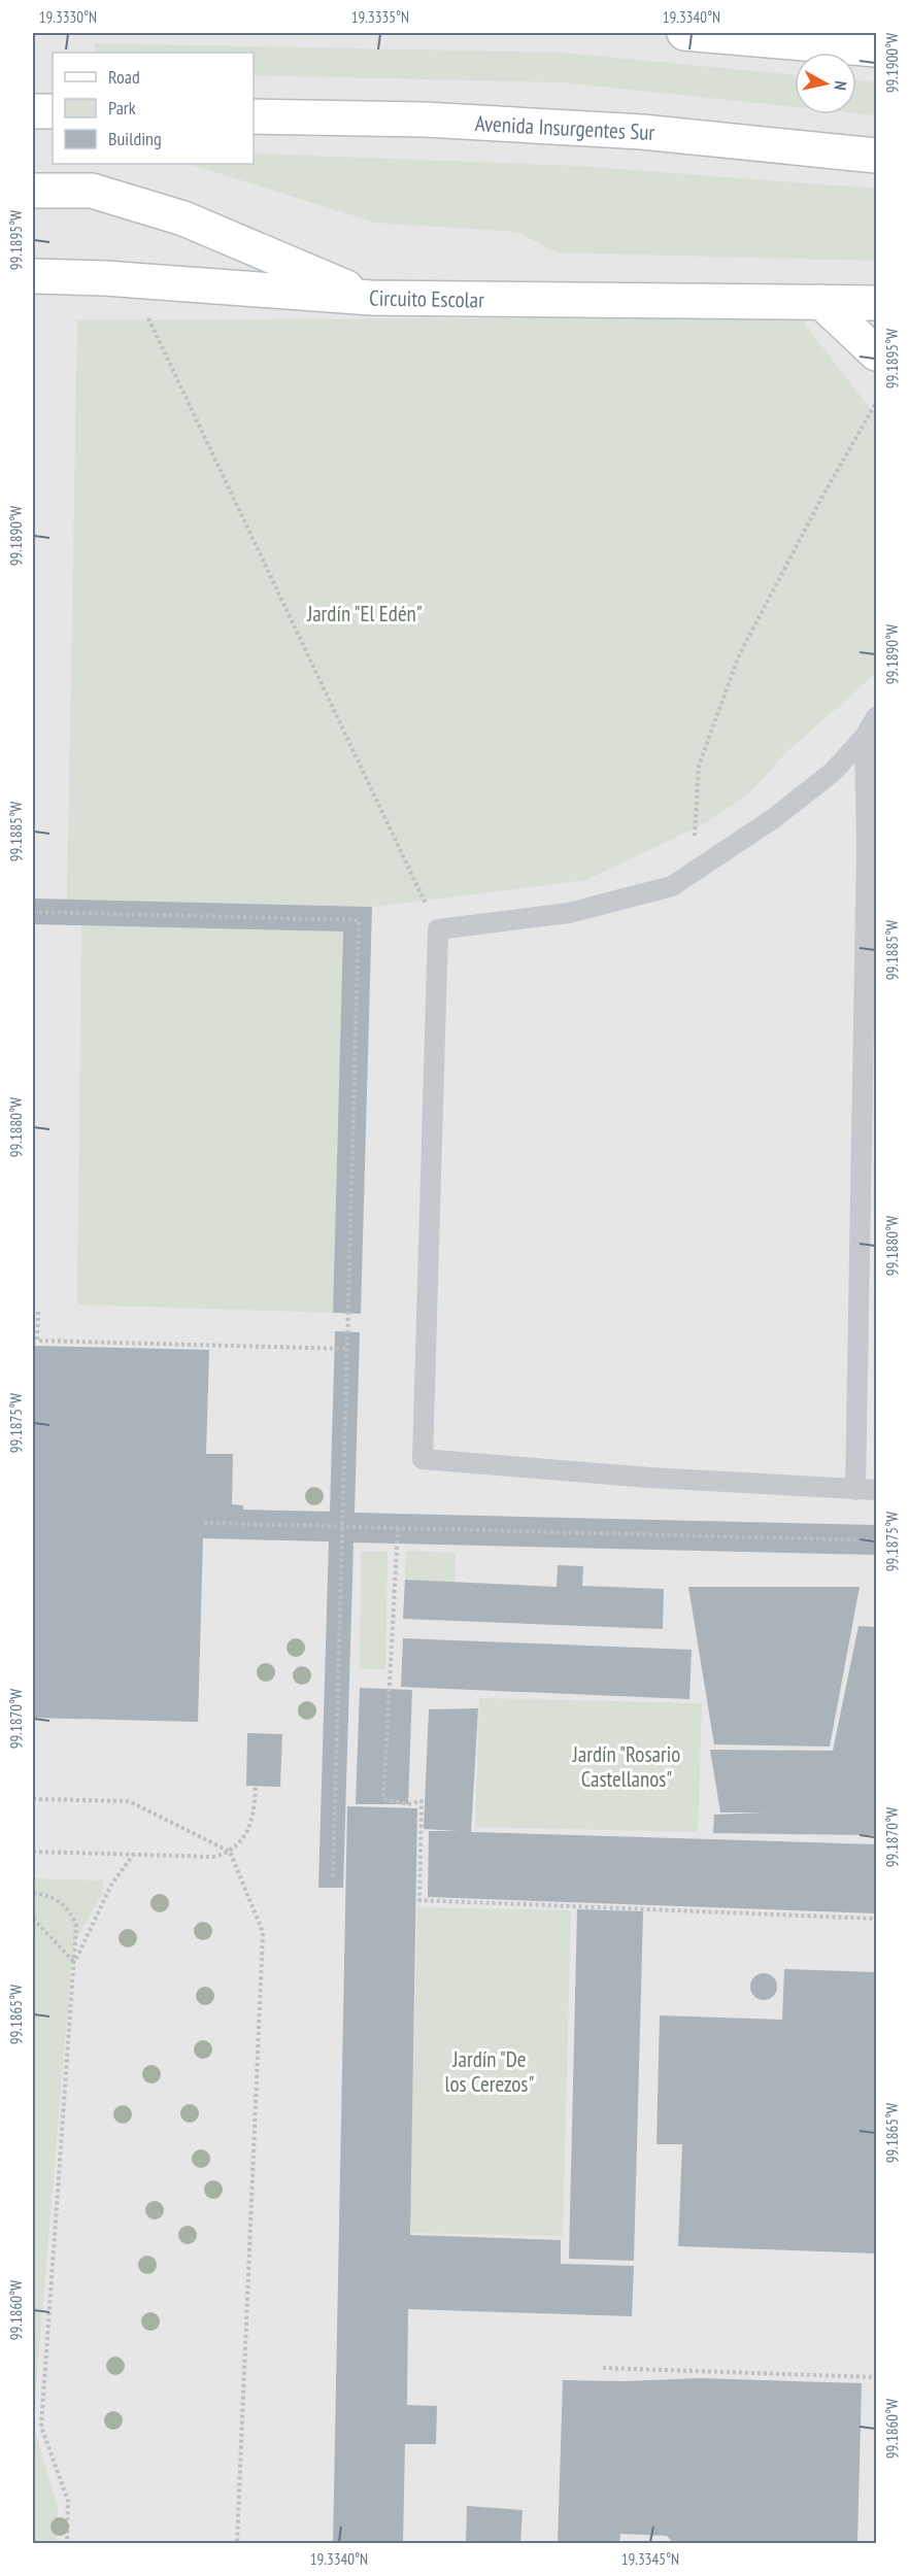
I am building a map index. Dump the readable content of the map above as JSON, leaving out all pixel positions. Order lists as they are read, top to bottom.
{
  "streets": {
    "main road": ["Avenida Insurgentes Sur", "Circuito Escolar"]
  },
  "parks": ["Jardín \"El Edén\"", "Jardín \"Rosario Castellanos\"", "Jardín \"De los Cerezos\""],
  "legend": ["Road", "Park", "Building"],
  "north": "right",
  "coordinates": [
    "19.3330°N",
    "19.3335°N",
    "19.3340°N",
    "99.1900°W",
    "99.1895°W",
    "99.1890°W",
    "99.1885°W",
    "99.1880°W",
    "99.1875°W",
    "99.1870°W",
    "99.1865°W",
    "99.1860°W",
    "19.3345°N"
  ]
}
